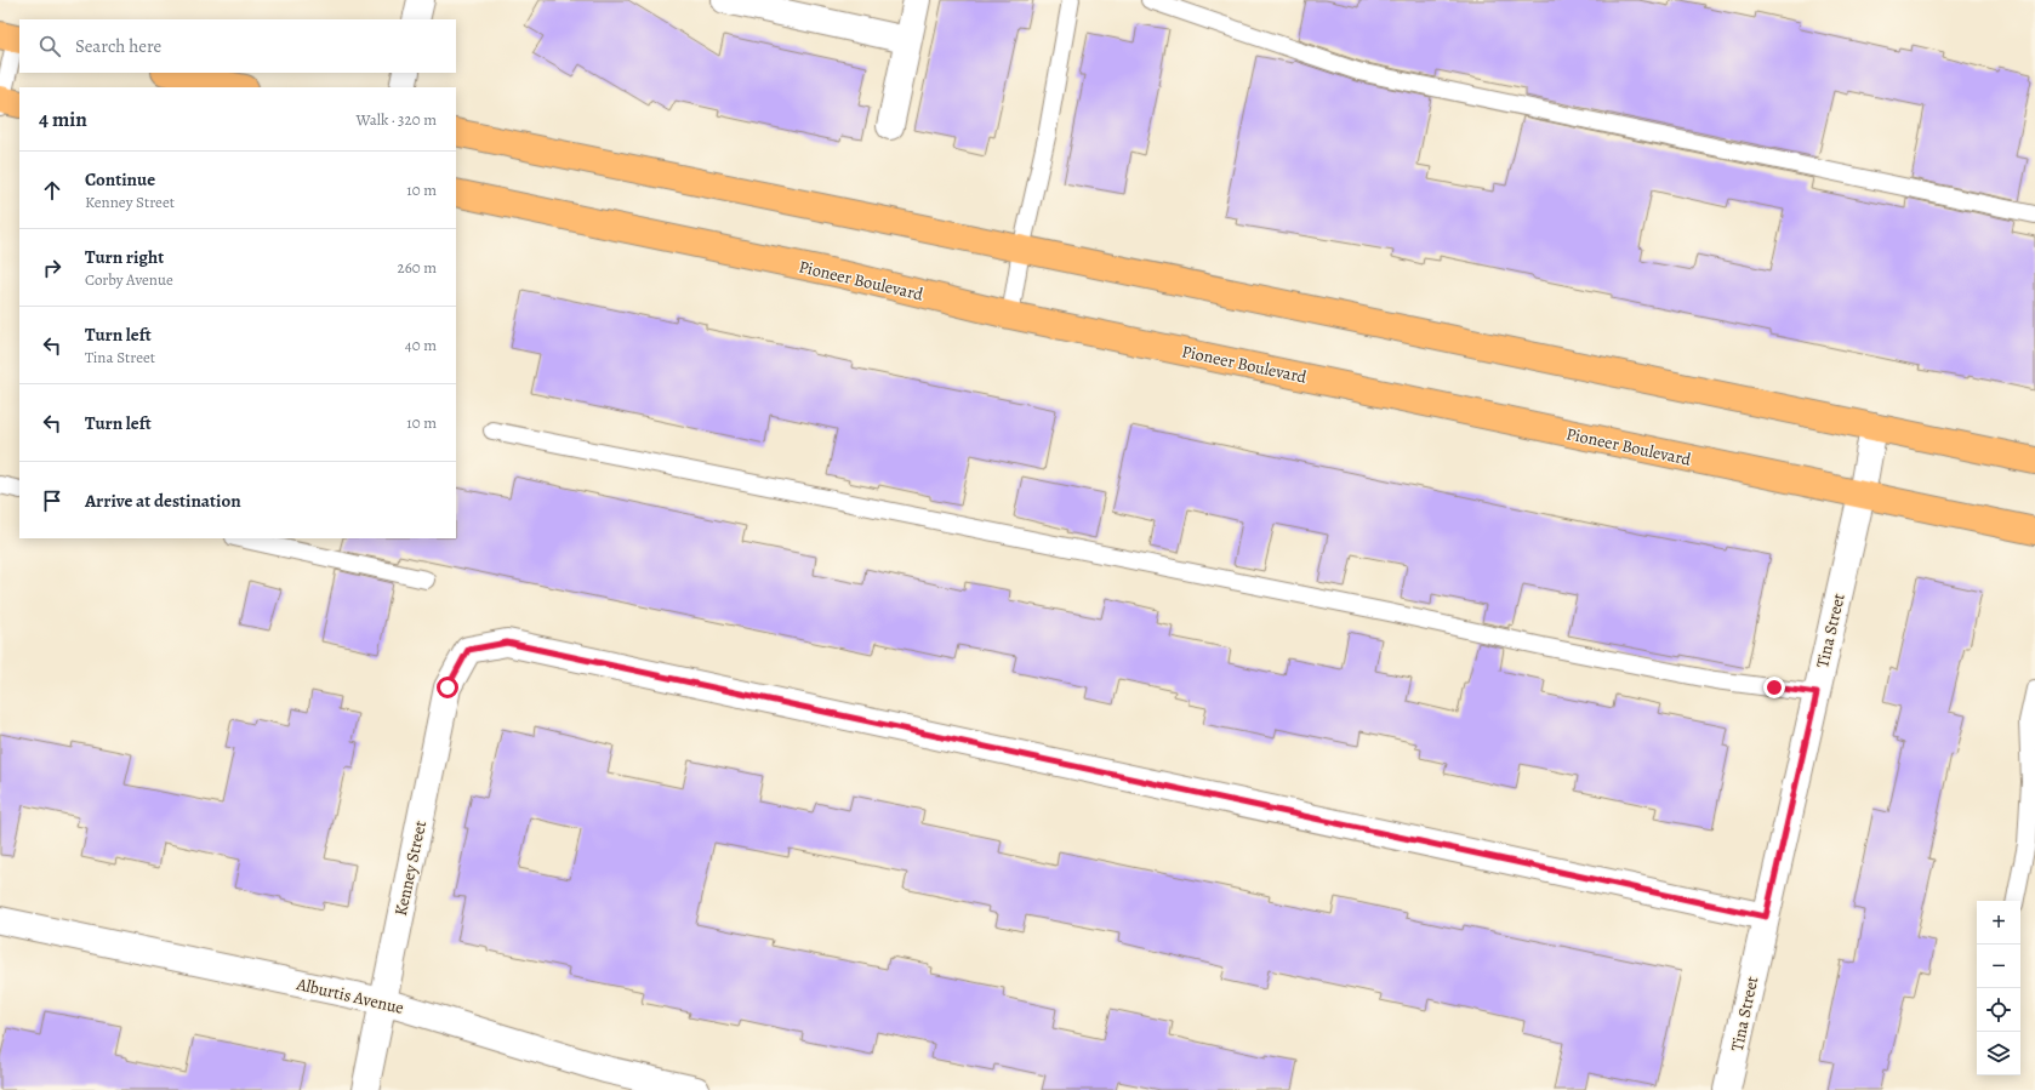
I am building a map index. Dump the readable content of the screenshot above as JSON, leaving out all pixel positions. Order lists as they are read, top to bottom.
{
  "streets": {
    "main road": ["Pioneer Boulevard"],
    "street": ["Tina Street", "Kenney Street", "Alburtis Avenue"]
  },
  "crossings": [
    ["Pioneer Boulevard", "Tina Street"],
    ["Tina Street", "Kenney Street"],
    ["Kenney Street", "Alburtis Avenue"]
  ],
  "page": {
    "search": "Search here",
    "heading": ["4 min", "Walk · 320 m"],
    "list": [
      ["Continue", "Kenney Street", "10 m"],
      ["Turn right", "Corby Avenue", "260 m"],
      ["Turn left", "Tina Street", "40 m"],
      ["Turn left", "10 m"],
      "Arrive at destination"
    ],
    "map_buttons": ["+", "−"]
  }
}
